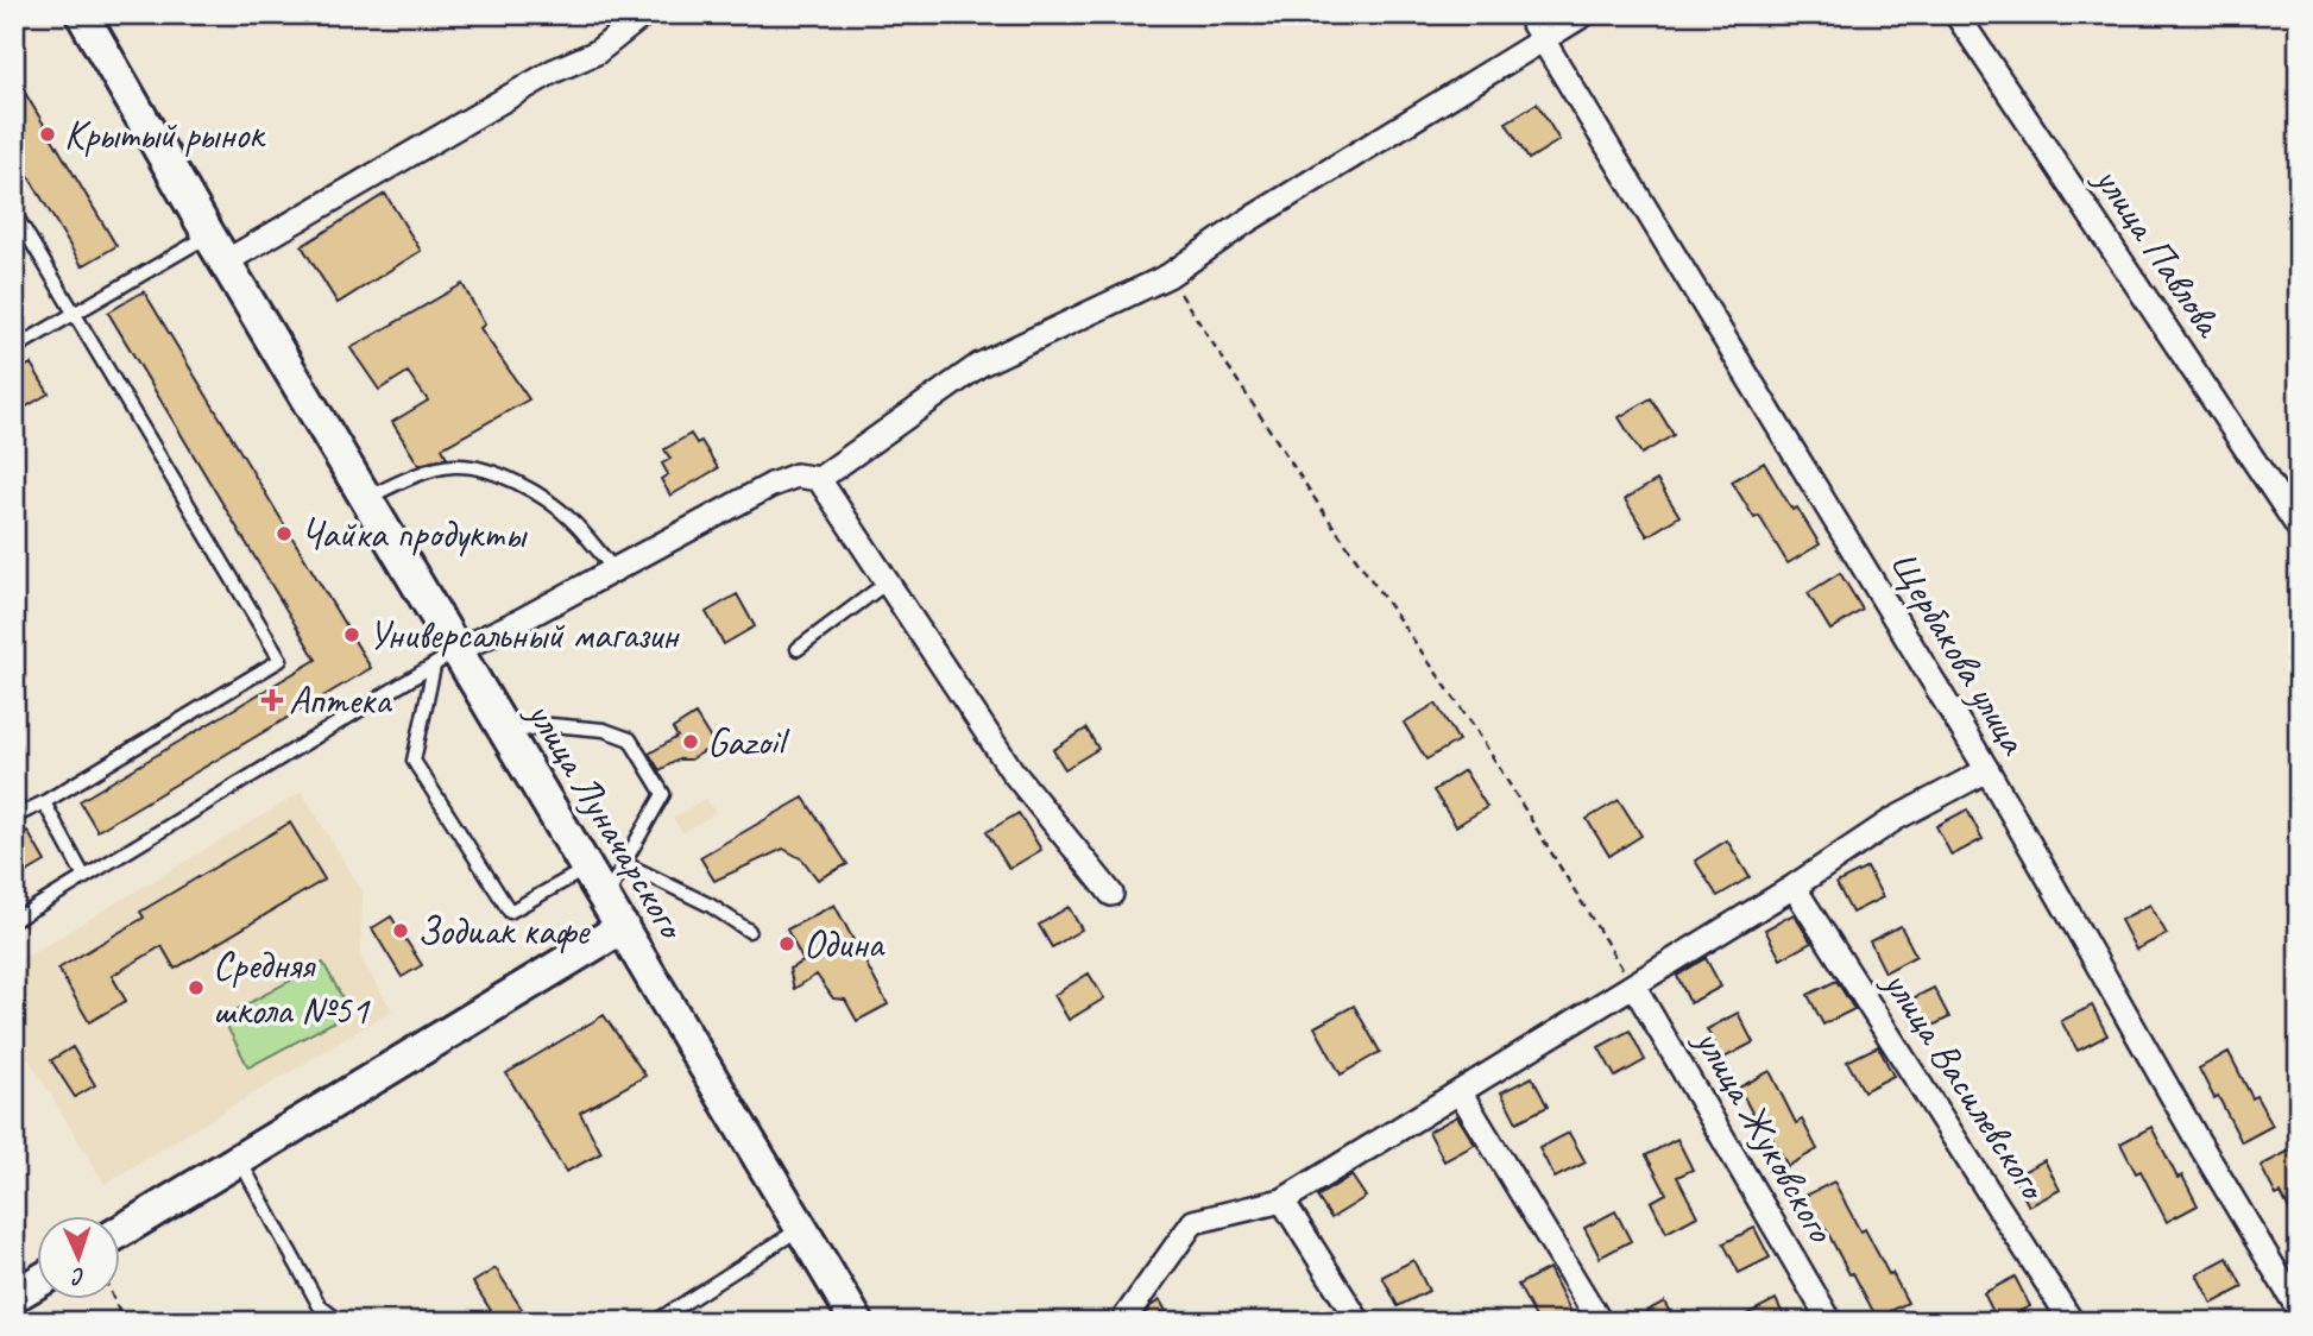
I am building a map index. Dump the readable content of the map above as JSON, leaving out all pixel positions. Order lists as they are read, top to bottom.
{
  "streets": {
    "main road": ["улица Луначарского"],
    "street": [
      "улица Павлова",
      "Щербакова улица",
      "улица Василевского",
      "улица Жуковского"
    ]
  },
  "places": {
    "other": [
      "Крытый рынок",
      "Чайка продукты",
      "Универсальный магазин",
      "Gazoil",
      "Зодиак кафе",
      "Одина",
      "Средняя школа №51"
    ],
    "health": ["Аптека"]
  },
  "north": "bottom"
}
